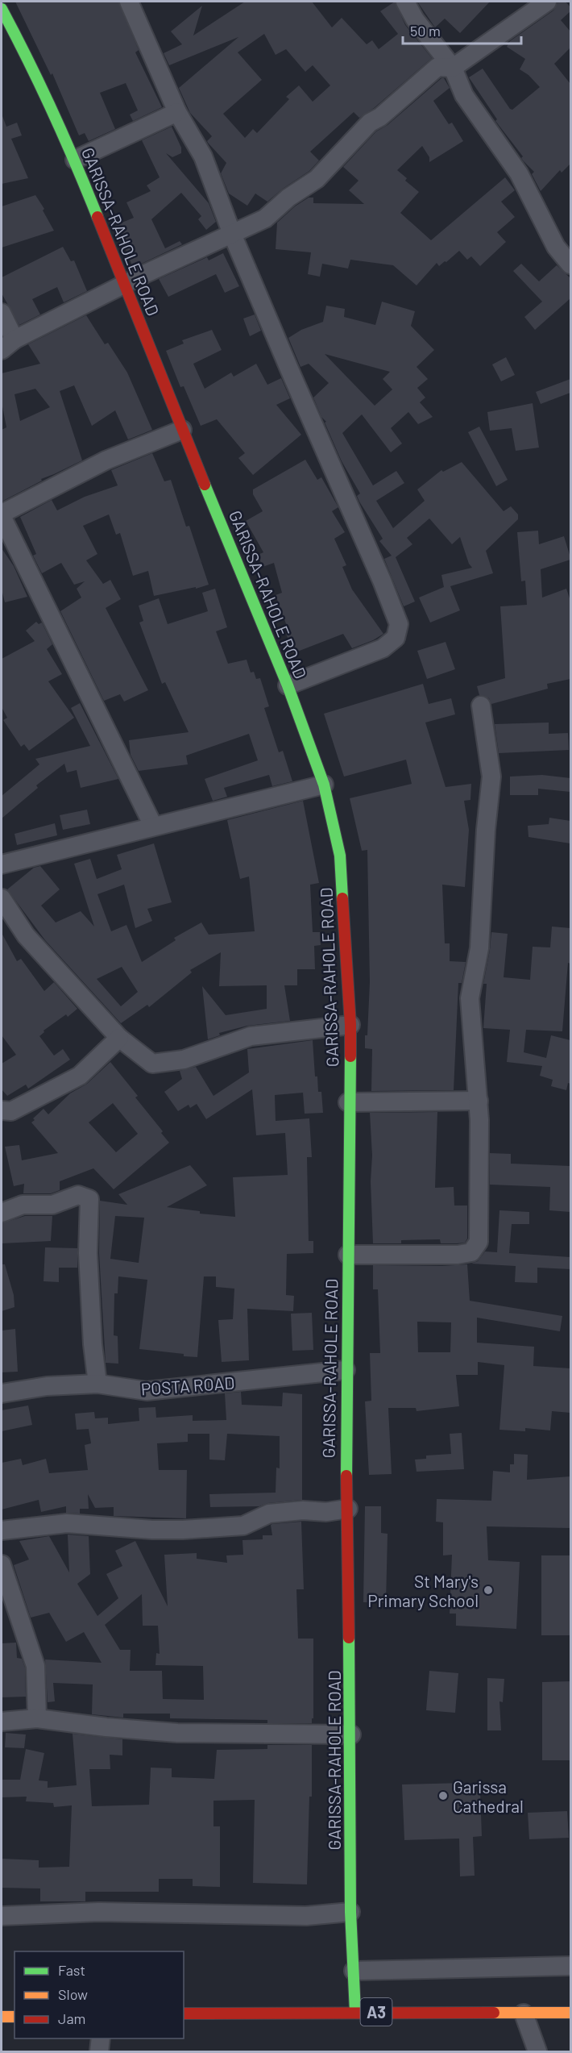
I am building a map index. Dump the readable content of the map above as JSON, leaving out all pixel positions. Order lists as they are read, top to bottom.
{
  "streets": {
    "main road": ["GARISSA-RAHOLE ROAD", "A3"],
    "street": ["POSTA ROAD"]
  },
  "crossings": [
    ["GARISSA-RAHOLE ROAD", "POSTA ROAD"],
    ["GARISSA-RAHOLE ROAD", "A3"]
  ],
  "places": ["St Mary's Primary School", "Garissa Cathedral"],
  "legend": ["Fast", "Slow", "Jam"],
  "scale_bar": "50 m"
}
